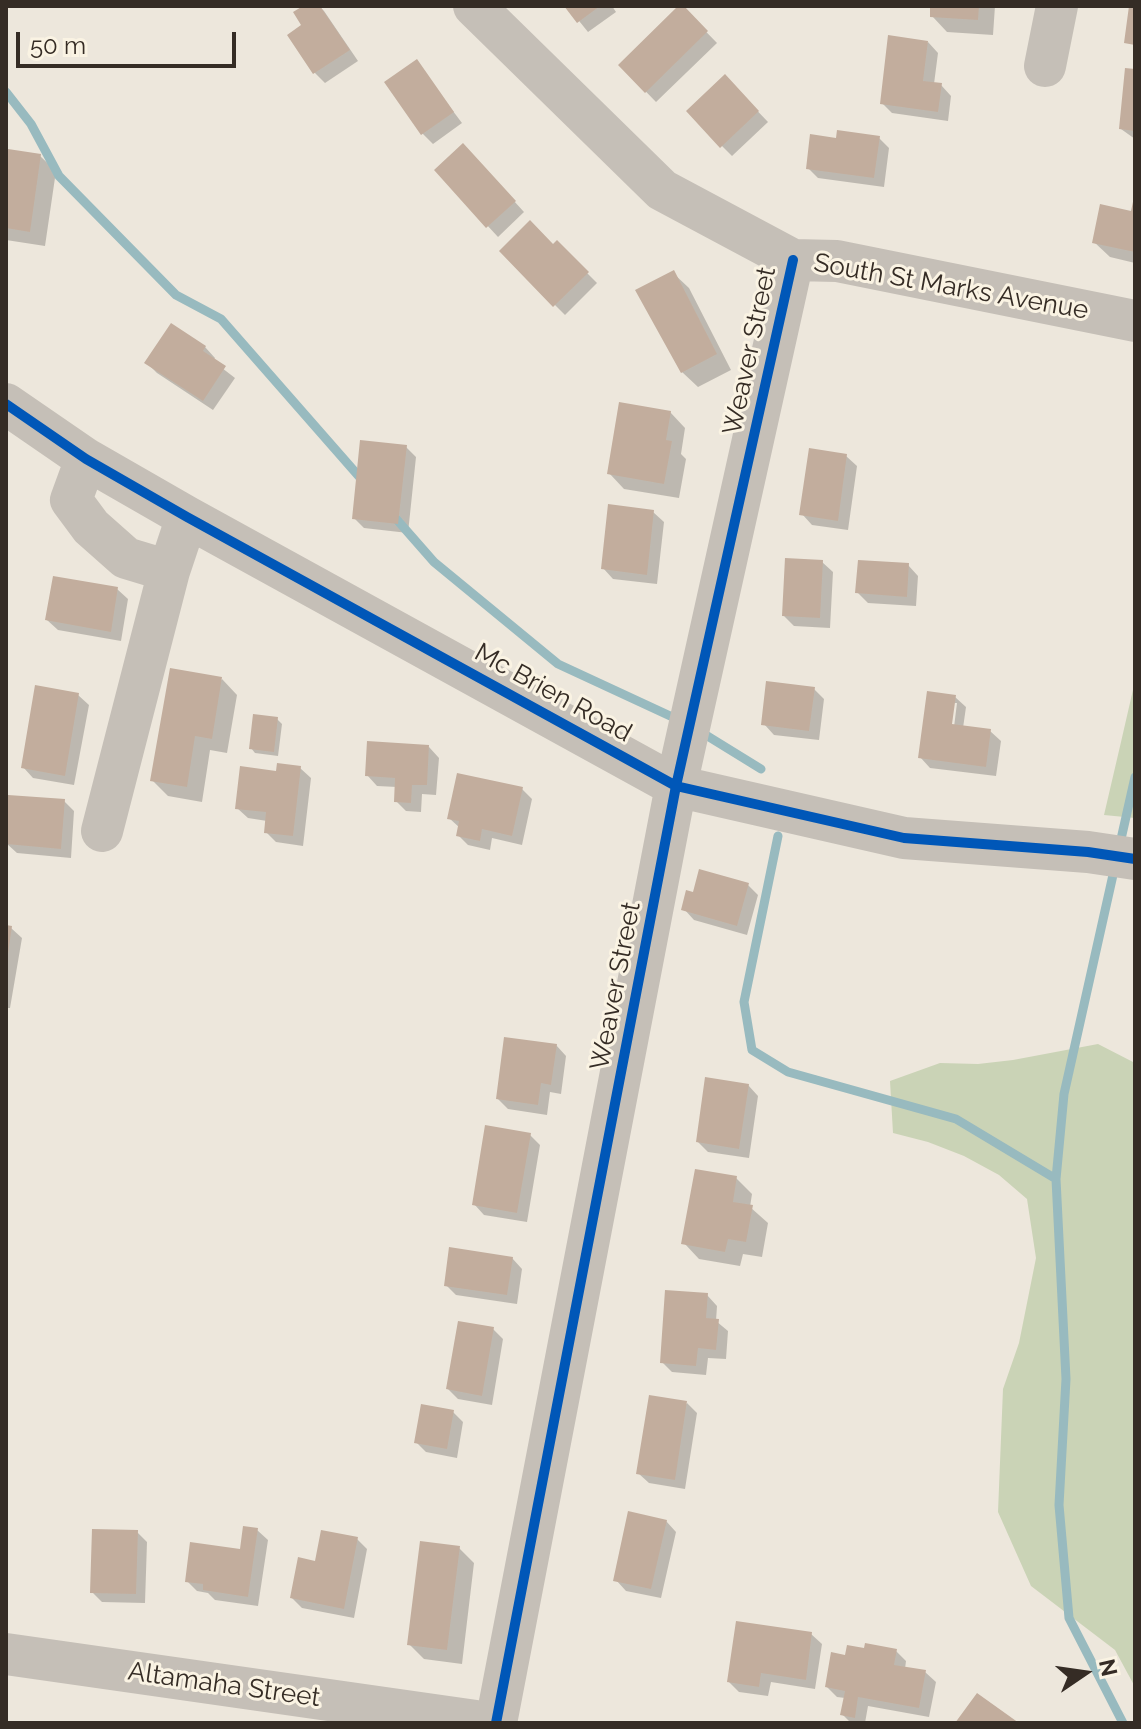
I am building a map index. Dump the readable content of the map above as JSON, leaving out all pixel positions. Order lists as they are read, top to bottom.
{
  "streets": {
    "street": [
      "South St Marks Avenue",
      "Weaver Street",
      "Mc Brien Road",
      "Altamaha Street"
    ]
  },
  "crossings": [
    ["South St Marks Avenue", "Weaver Street"],
    ["Weaver Street", "Mc Brien Road"],
    ["Weaver Street", "Altamaha Street"]
  ],
  "scale_bar": "50 m",
  "north": "right"
}
